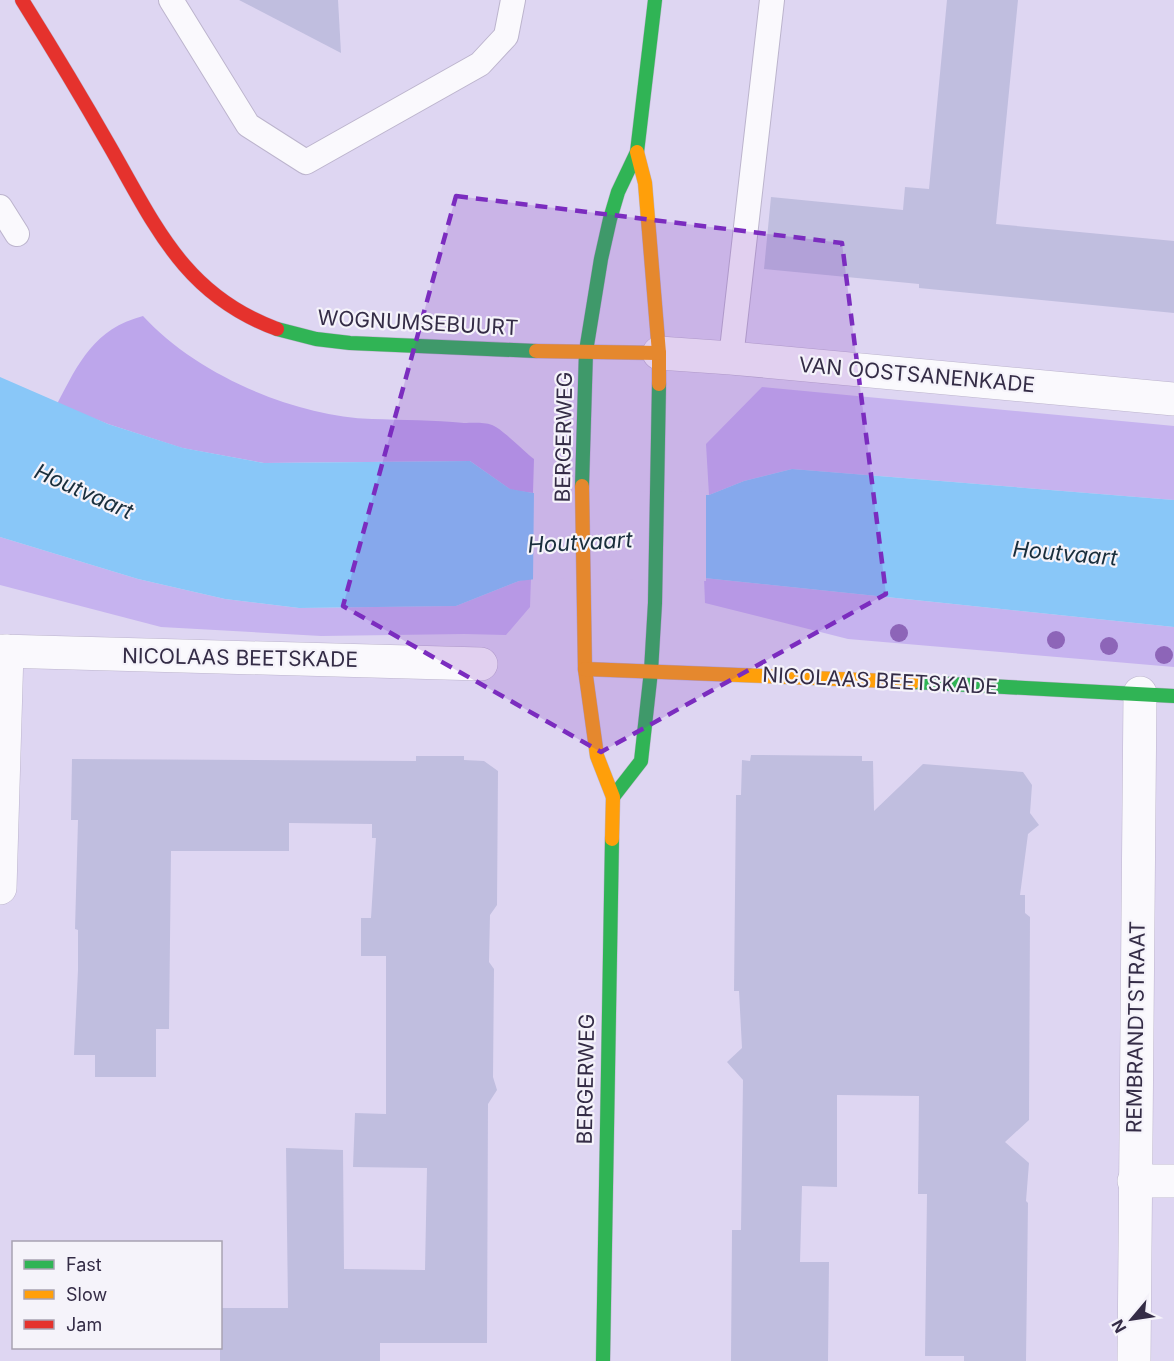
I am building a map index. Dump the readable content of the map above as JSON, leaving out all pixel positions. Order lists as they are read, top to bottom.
{
  "streets": {
    "main road": ["WOGNUMSEBUURT", "BERGERWEG", "NICOLAAS BEETSKADE"],
    "street": ["VAN OOSTSANENKADE", "REMBRANDTSTRAAT"]
  },
  "crossings": [
    ["WOGNUMSEBUURT", "VAN OOSTSANENKADE"],
    ["WOGNUMSEBUURT", "BERGERWEG"],
    ["VAN OOSTSANENKADE", "BERGERWEG"],
    ["BERGERWEG", "NICOLAAS BEETSKADE"],
    ["NICOLAAS BEETSKADE", "REMBRANDTSTRAAT"]
  ],
  "water": ["Houtvaart"],
  "legend": ["Fast", "Slow", "Jam"],
  "north": "bottom left"
}
